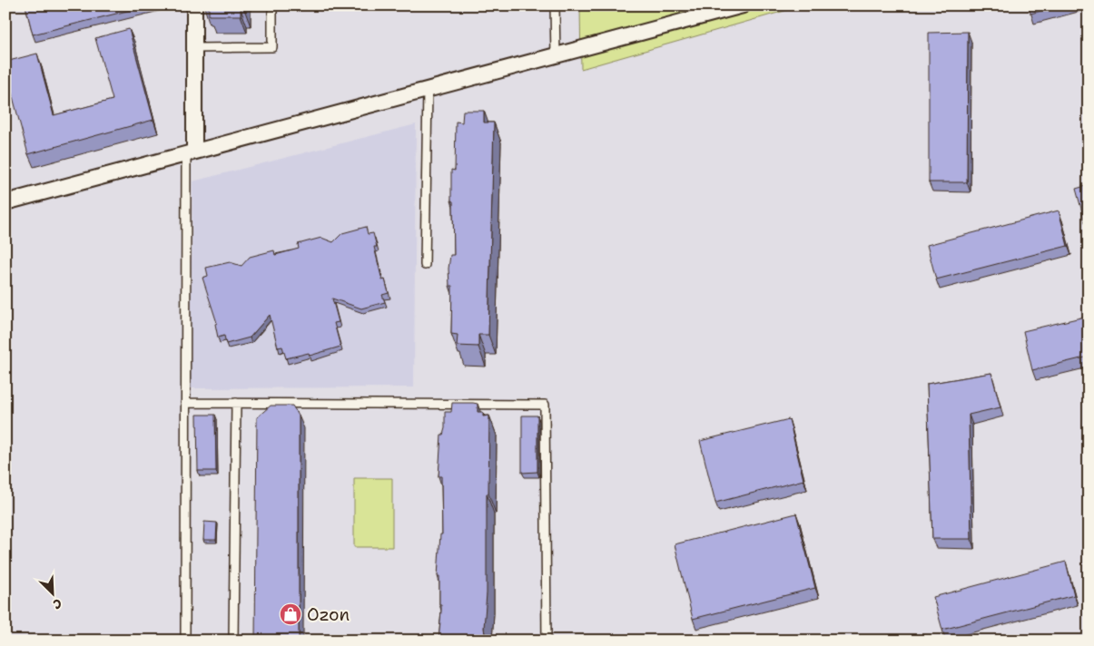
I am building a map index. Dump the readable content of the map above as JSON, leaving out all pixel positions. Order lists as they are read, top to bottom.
{
  "places": {
    "shop": ["Ozon"]
  },
  "north": "bottom right"
}
